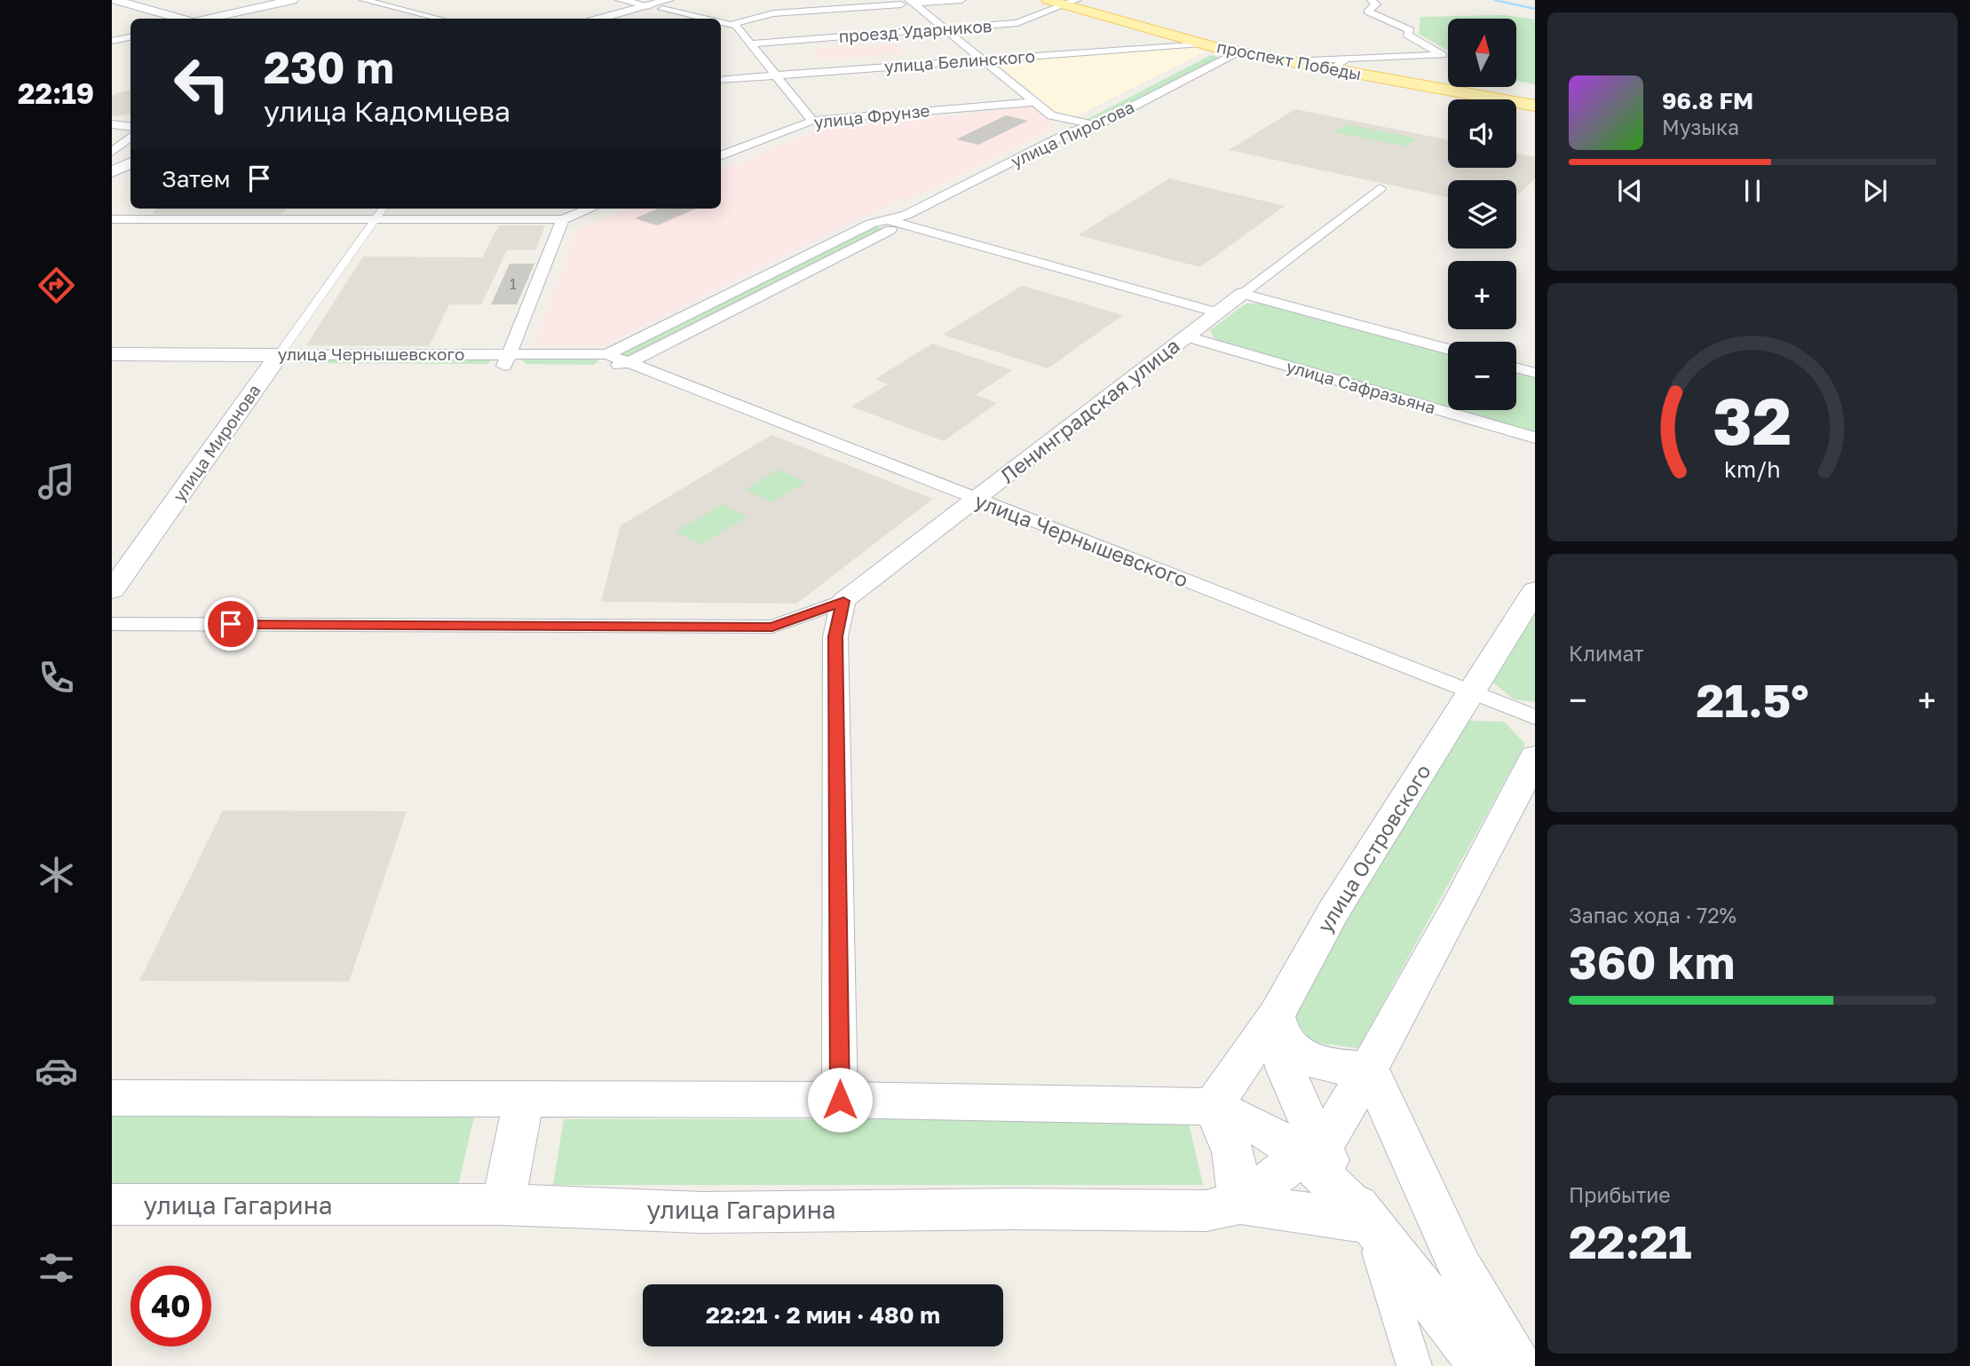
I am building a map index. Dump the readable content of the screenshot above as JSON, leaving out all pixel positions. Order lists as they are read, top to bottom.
{
  "streets": {
    "main road": [
      "проспект Победы",
      "улица Чернышевского",
      "улица Миронова",
      "улица Островского",
      "улица Гагарина"
    ],
    "street": [
      "проезд Ударников",
      "улица Белинского",
      "улица Фрунзе",
      "улица Пирогова",
      "улица Сафразьяна",
      "Ленинградская улица"
    ]
  },
  "crossings": [
    ["проезд Ударников", "проспект Победы"],
    ["проспект Победы", "улица Белинского"],
    ["проспект Победы", "улица Пирогова"],
    ["улица Пирогова", "улица Чернышевского"],
    ["улица Чернышевского", "Ленинградская улица"],
    ["улица Чернышевского", "улица Миронова"],
    ["улица Чернышевского", "улица Островского"],
    ["улица Сафразьяна", "Ленинградская улица"]
  ],
  "house_numbers": ["1"],
  "north": "top",
  "page": {
    "tabs": "22:19",
    "map_buttons": ["+", "−"],
    "turn": ["230 m", "улица Кадомцева"],
    "song": ["96.8 FM", "Музыка"],
    "then": "Затем",
    "tile": [
      "Климат",
      ["Запас хода · 72%", "360 km"],
      ["Прибытие", "22:21"]
    ],
    "heat": ["−", "21.5°", "+"],
    "limit": "40",
    "trip": "22:21 · 2 мин · 480 m",
    "gauge": ["32", "km/h"]
  }
}
